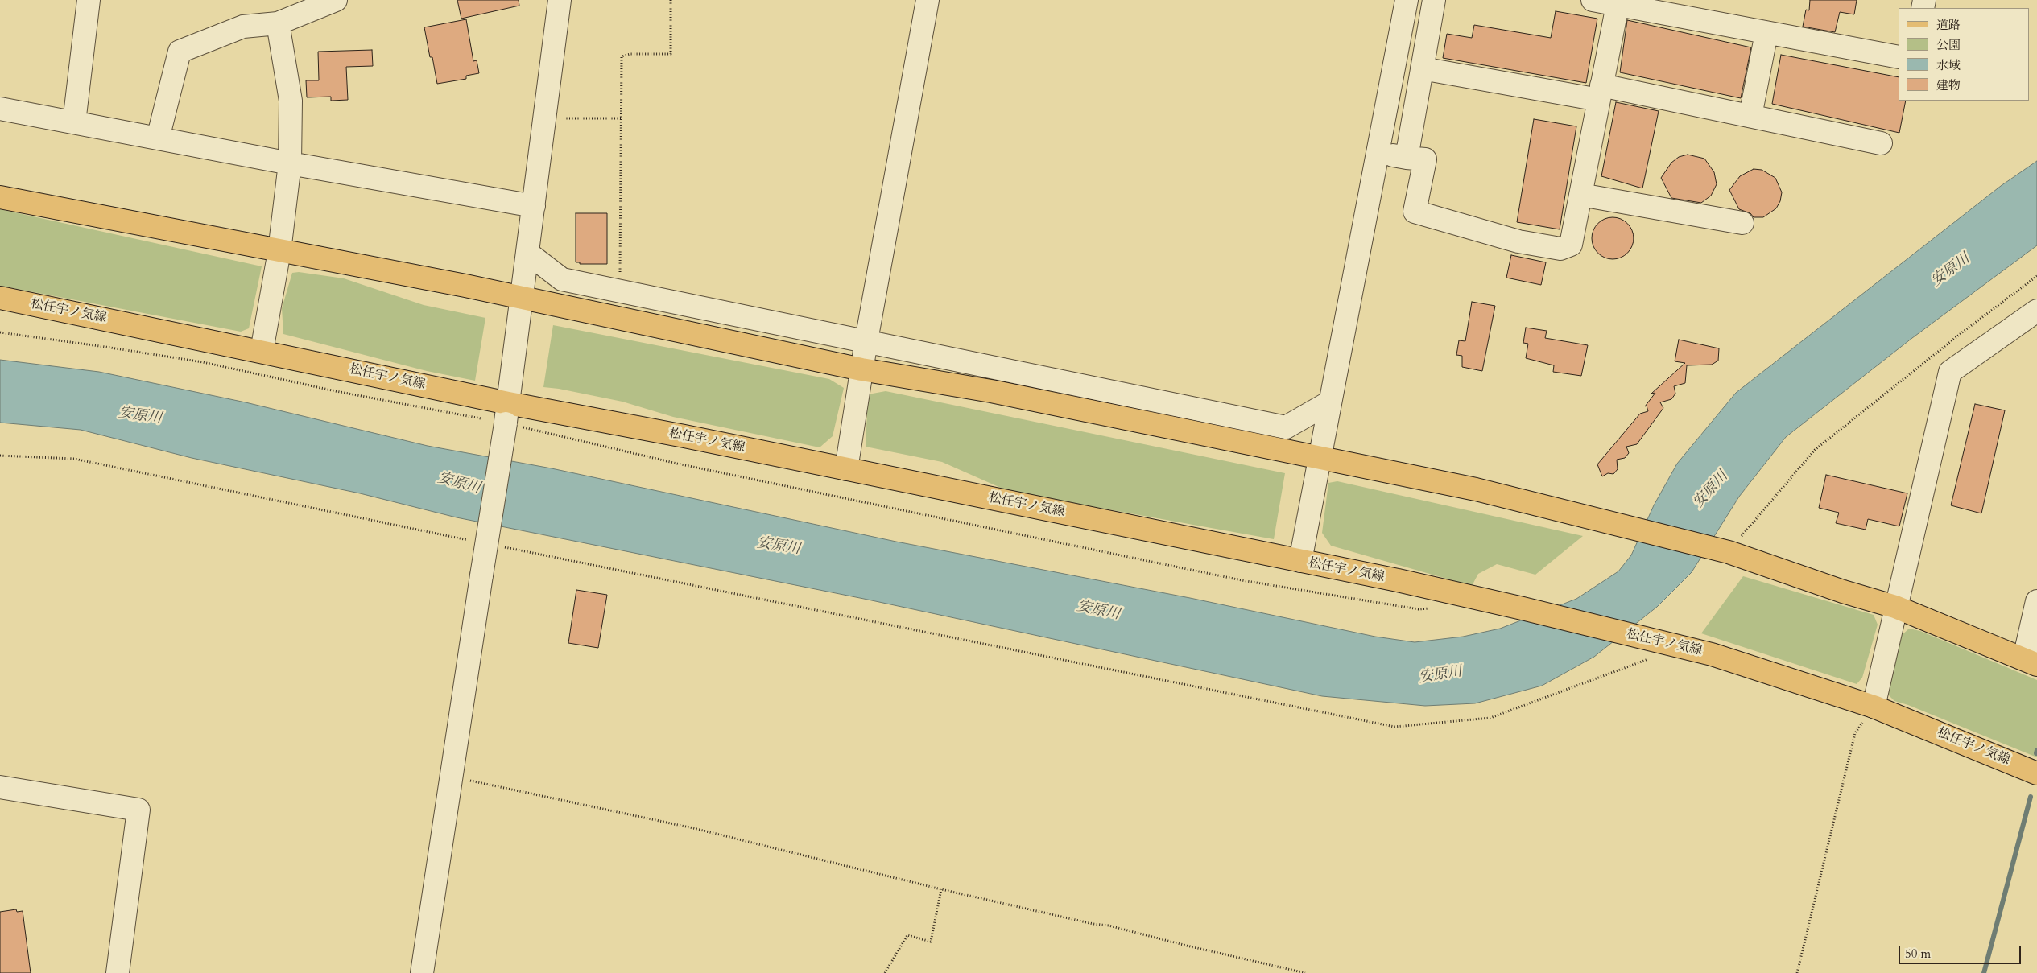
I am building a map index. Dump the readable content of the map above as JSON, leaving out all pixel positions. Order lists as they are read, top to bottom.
{
  "streets": {
    "main road": ["松任宇ノ気線"]
  },
  "water": ["安原川"],
  "legend": [
    "道路",
    "公園",
    "水域",
    "建物"
  ],
  "scale_bar": "50 m"
}
